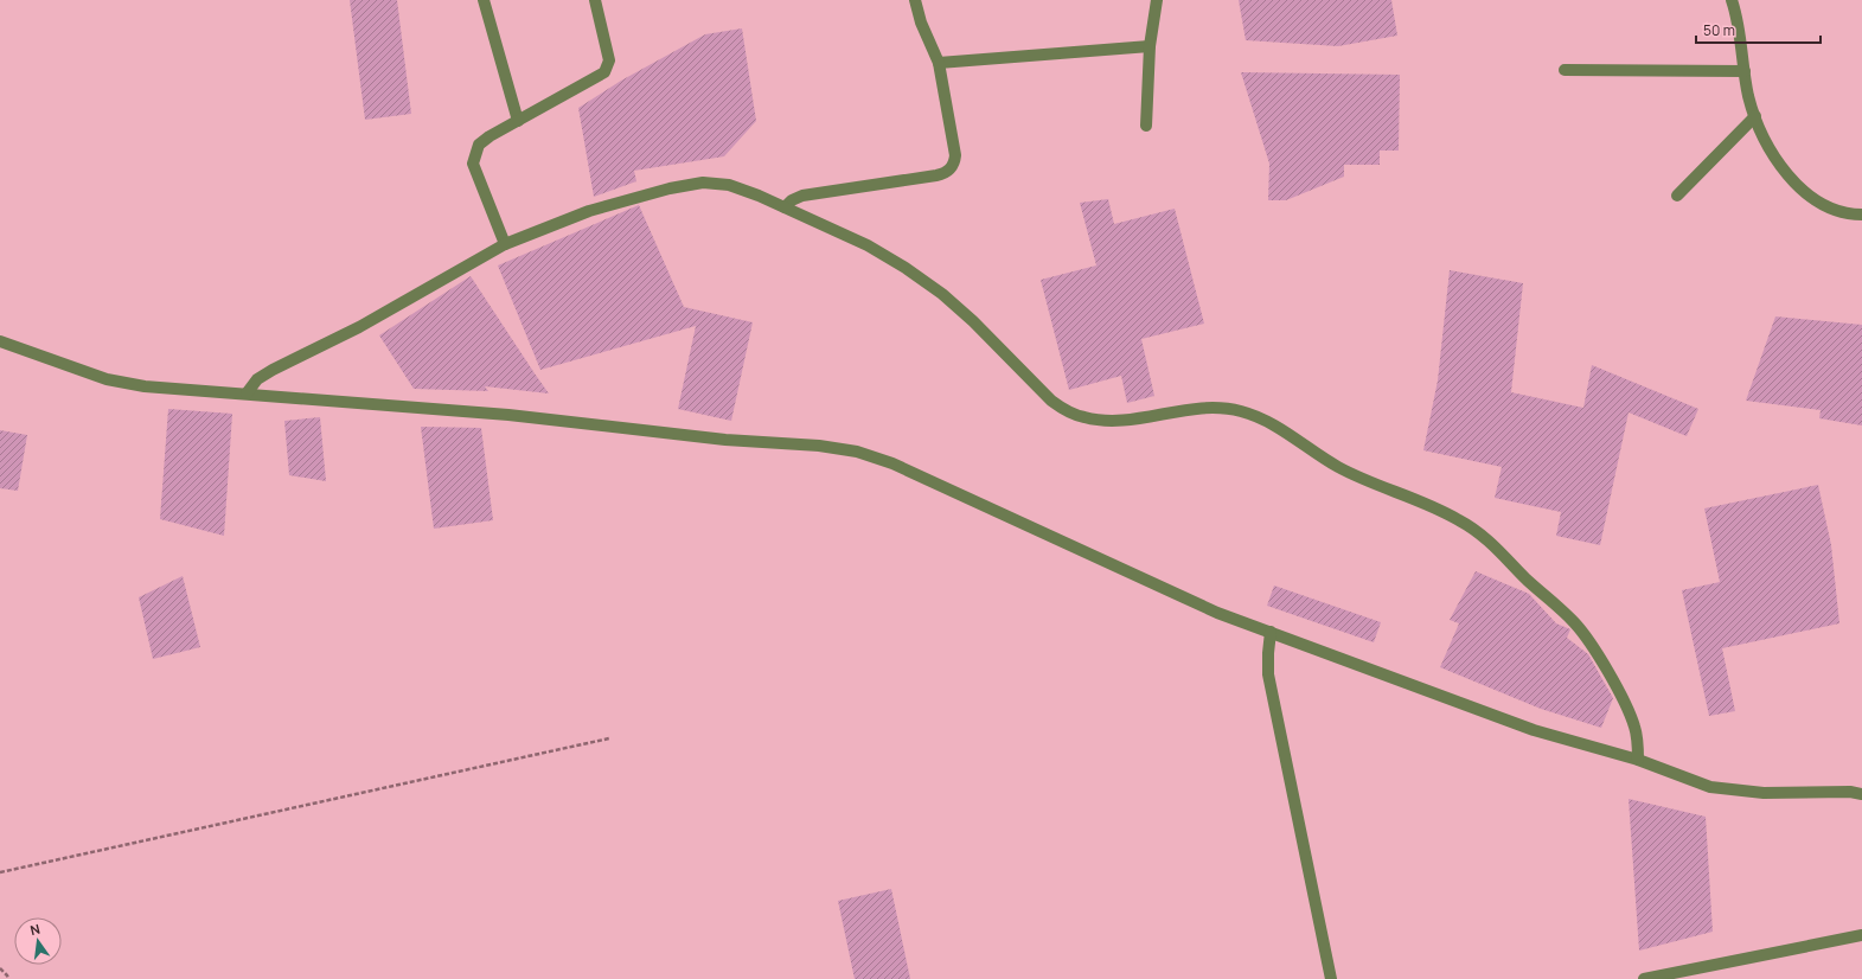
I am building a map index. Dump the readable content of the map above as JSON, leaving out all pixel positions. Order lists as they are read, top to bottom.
{
  "scale_bar": "50 m",
  "north": "top"
}
